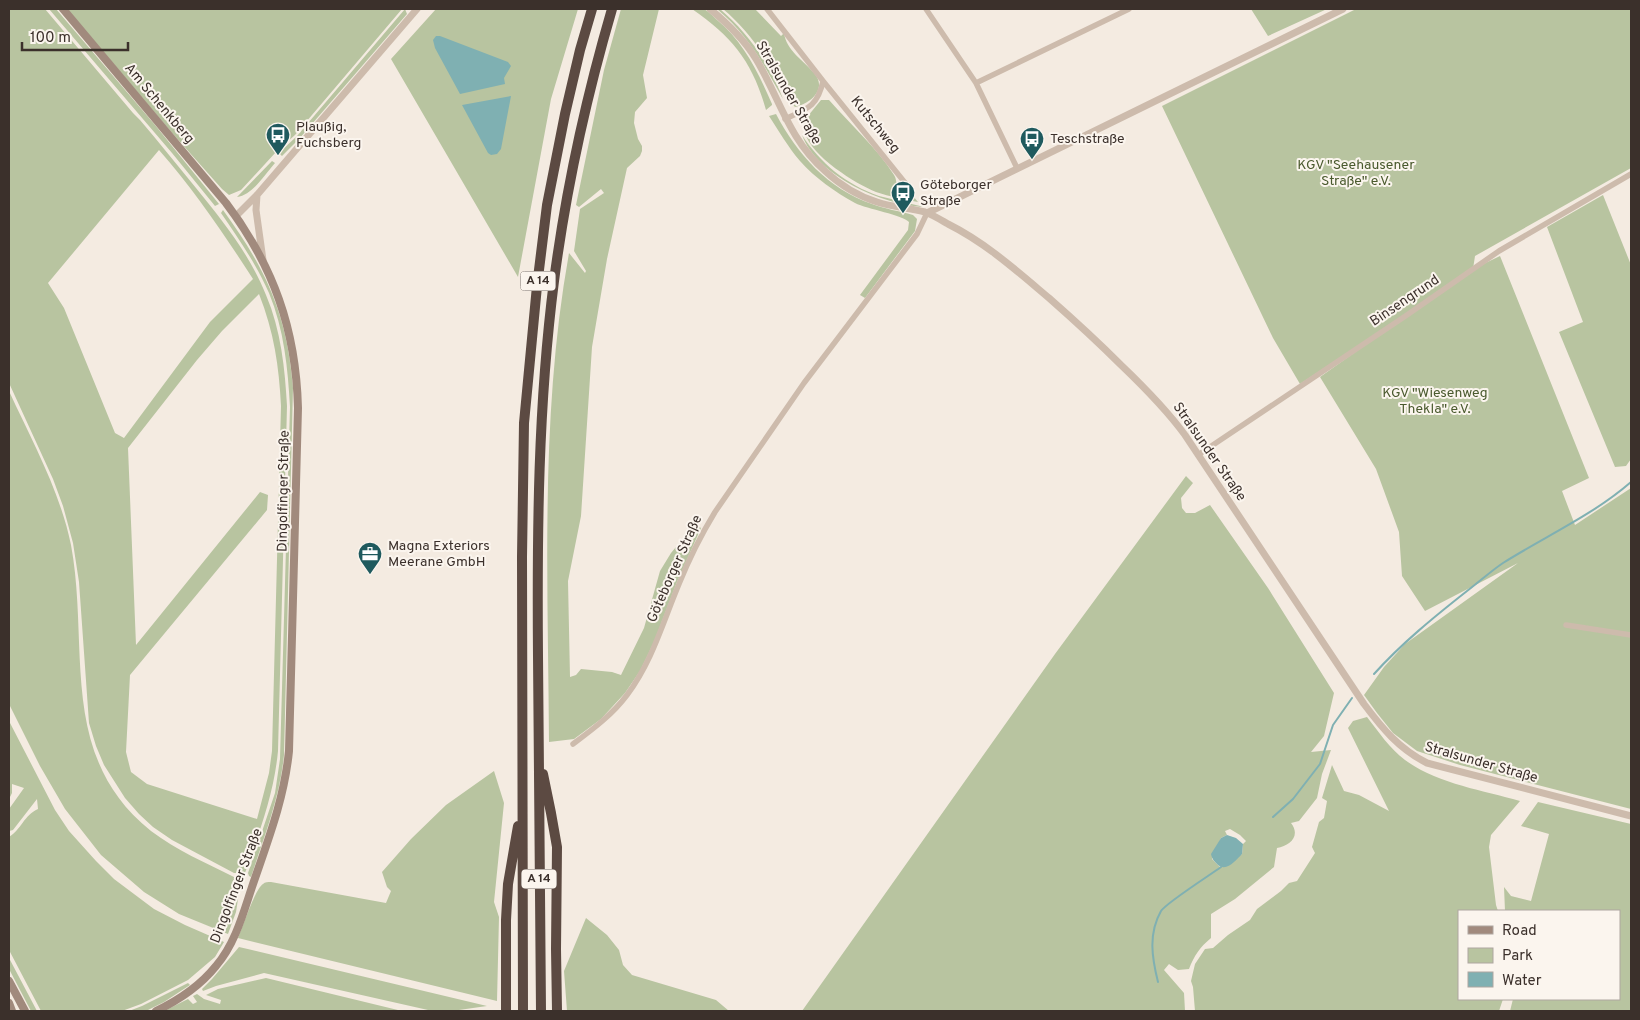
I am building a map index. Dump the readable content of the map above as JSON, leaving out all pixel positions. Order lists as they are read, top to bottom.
{
  "streets": {
    "highway": ["A 14"],
    "main road": ["Am Schenkberg", "Dingolfinger Straße"],
    "street": [
      "Stralsunder Straße",
      "Kutschweg",
      "Binsengrund",
      "Göteborger Straße"
    ]
  },
  "crossings": [
    ["Stralsunder Straße", "Binsengrund"],
    ["Stralsunder Straße", "Göteborger Straße"],
    ["Am Schenkberg", "Dingolfinger Straße"]
  ],
  "parks": ["KGV \"Seehausener Straße\" e.V.", "KGV \"Wiesenweg Thekla\" e.V."],
  "places": {
    "bus stop": ["Plaußig, Fuchsberg", "Teschstraße", "Göteborger Straße"],
    "office": ["Magna Exteriors Meerane GmbH"]
  },
  "legend": ["Road", "Park", "Water"],
  "scale_bar": "100 m"
}
